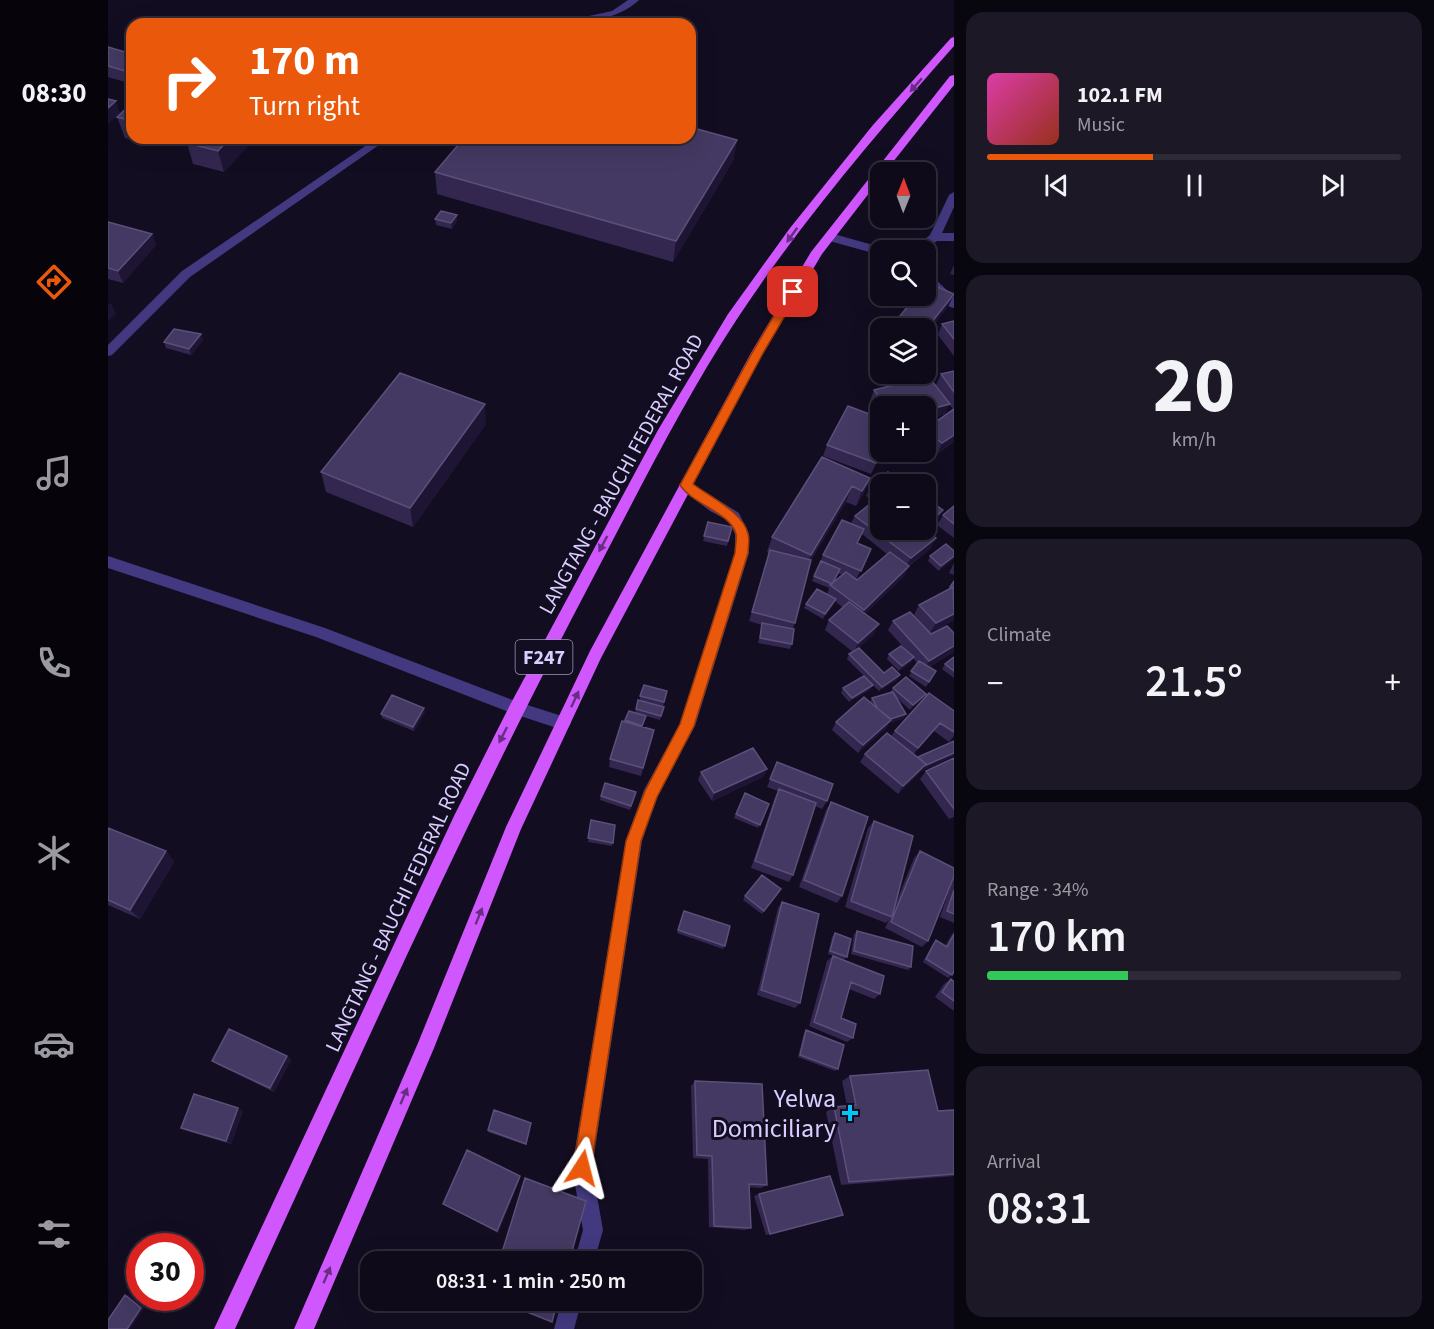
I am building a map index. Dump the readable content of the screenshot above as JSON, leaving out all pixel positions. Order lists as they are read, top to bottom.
{
  "streets": {
    "main road": ["LANGTANG - BAUCHI FEDERAL ROAD", "F247"]
  },
  "places": {
    "health": ["Yelwa Domiciliary"]
  },
  "north": "top",
  "page": {
    "tabs": "08:30",
    "turn": ["170 m", "Turn right"],
    "song": ["102.1 FM", "Music"],
    "map_buttons": ["+", "−"],
    "tile": [
      ["20", "km/h"],
      "Climate",
      ["Range · 34%", "170 km"],
      ["Arrival", "08:31"]
    ],
    "heat": ["−", "21.5°", "+"],
    "limit": "30",
    "trip": "08:31 · 1 min · 250 m"
  }
}
